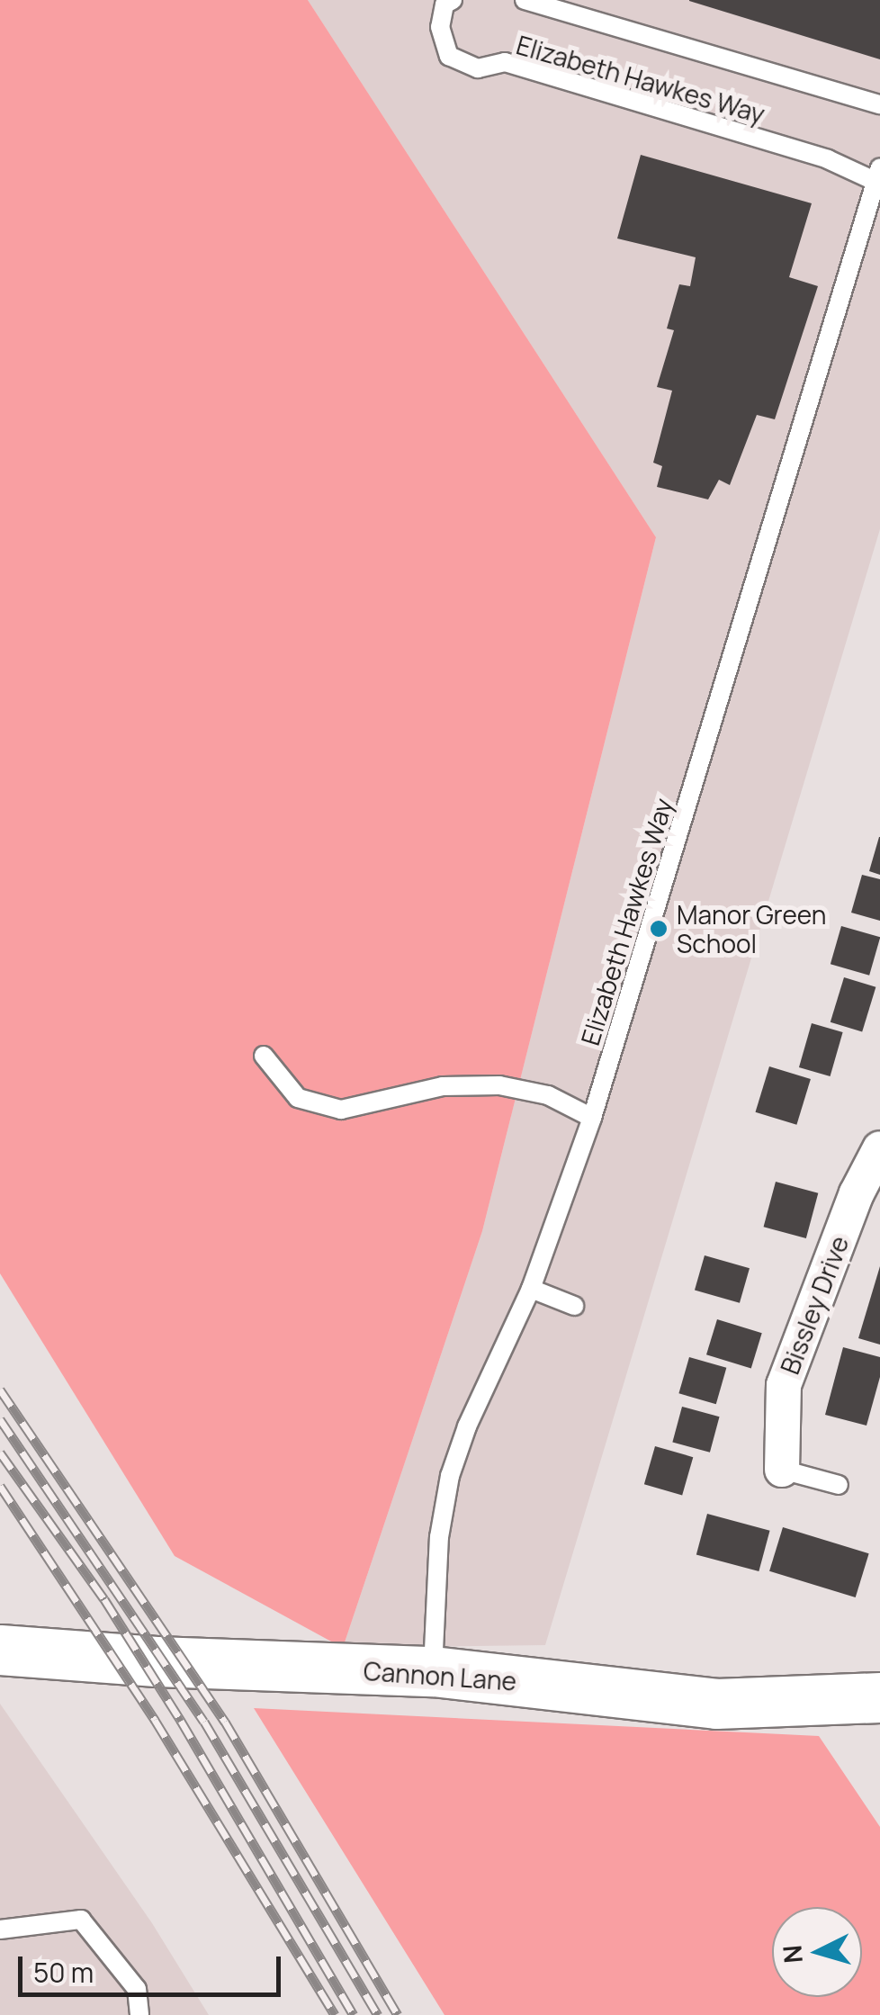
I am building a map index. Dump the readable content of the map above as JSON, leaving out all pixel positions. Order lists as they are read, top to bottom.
{
  "streets": {
    "street": ["Bissley Drive", "Cannon Lane"],
    "lane": ["Elizabeth Hawkes Way"]
  },
  "crossings": [
    ["Elizabeth Hawkes Way", "Cannon Lane"]
  ],
  "places": ["Manor Green School"],
  "scale_bar": "50 m",
  "north": "left"
}
